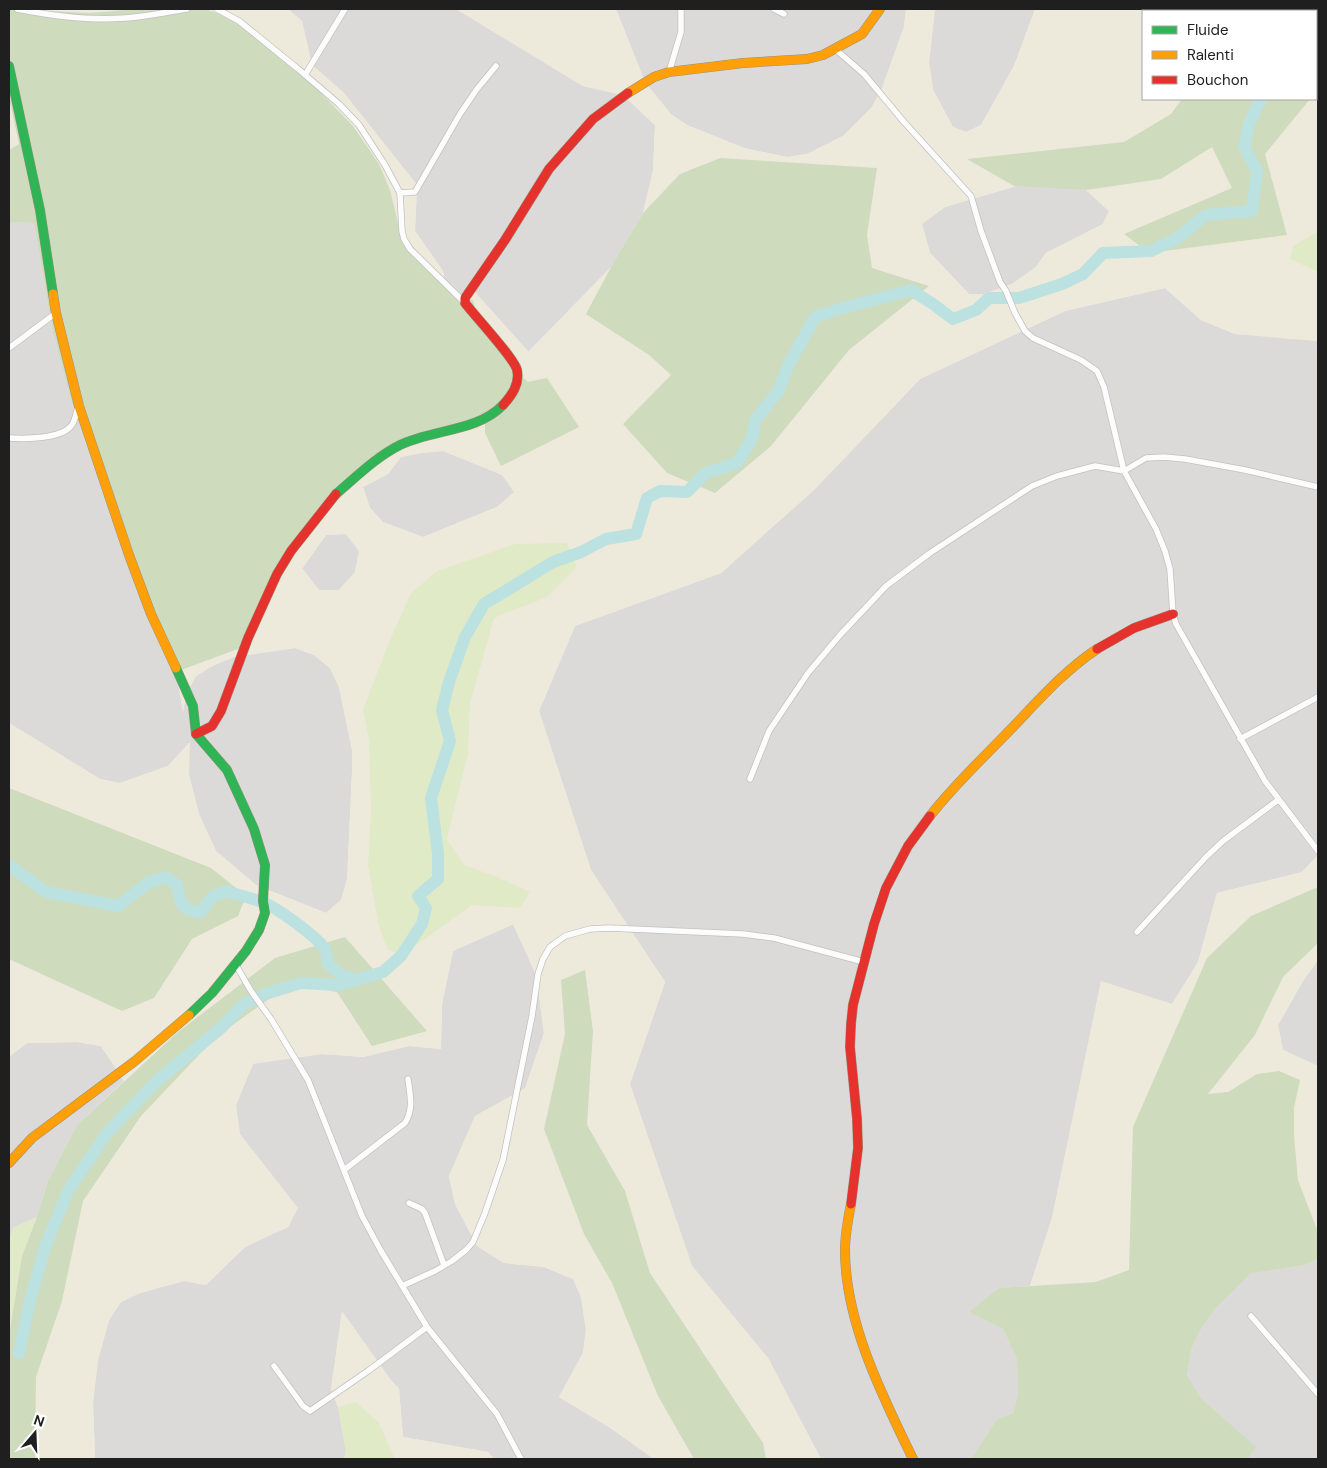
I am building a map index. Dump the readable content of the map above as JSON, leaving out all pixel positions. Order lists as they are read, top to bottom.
{
  "legend": ["Fluide", "Ralenti", "Bouchon"],
  "north": "top"
}
